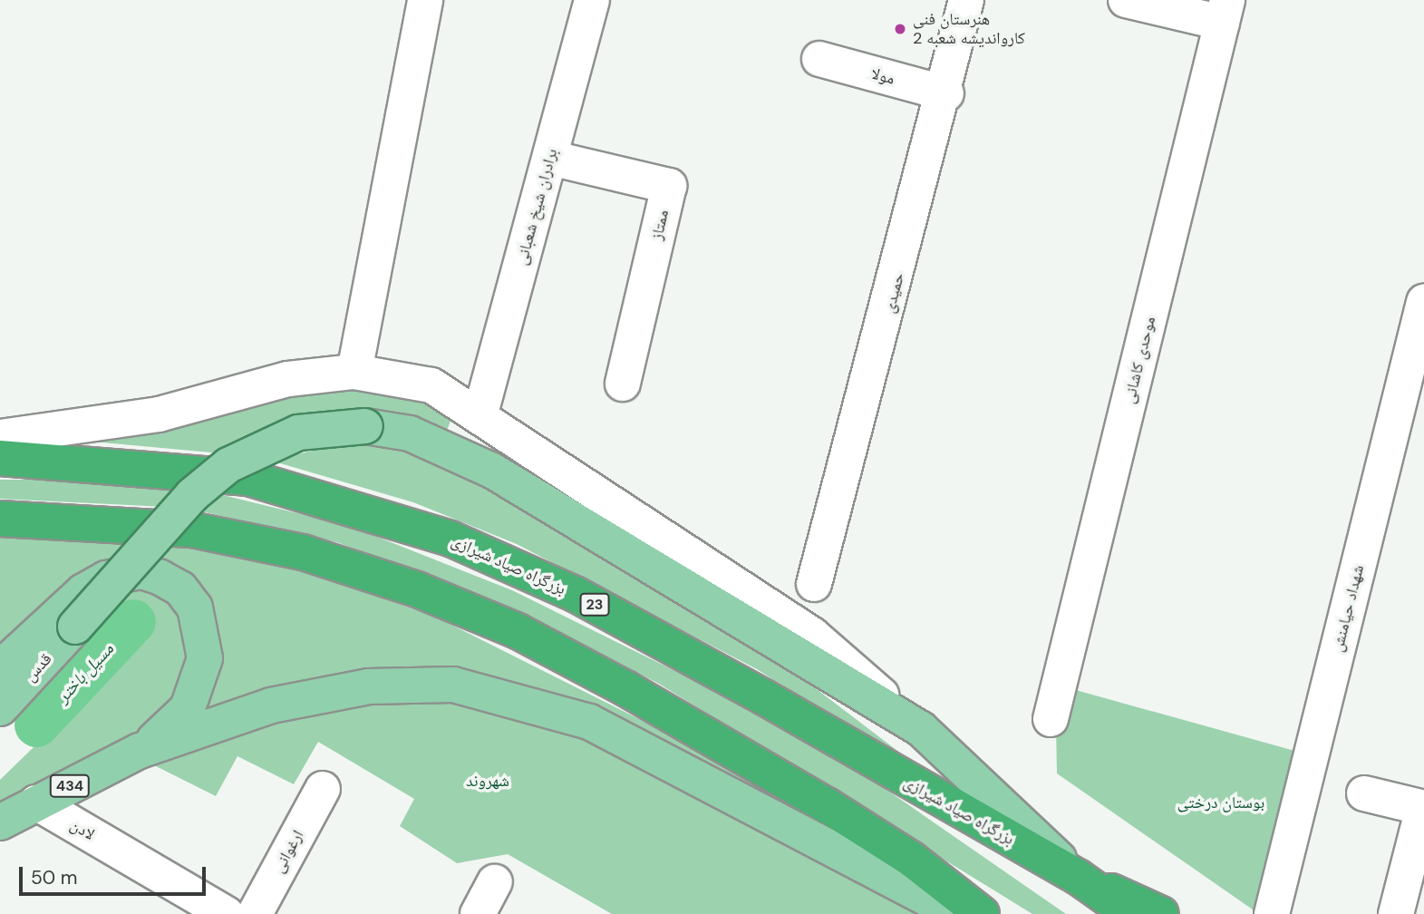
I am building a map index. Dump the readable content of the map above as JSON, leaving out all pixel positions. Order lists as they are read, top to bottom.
{
  "streets": {
    "highway": ["بزرگراه صیاد شیرازی", "23"],
    "main road": ["قدس", "434"],
    "street": [
      "مولا",
      "برادران شیخ شعبانی",
      "ممتاز",
      "حمیدی",
      "موحدی کاشانی",
      "شهداد حیامنش",
      "لادن",
      "ارغوانی"
    ]
  },
  "crossings": [
    ["مولا", "حمیدی"],
    ["برادران شیخ شعبانی", "ممتاز"],
    ["بزرگراه صیاد شیرازی", "قدس"],
    ["434", "لادن"]
  ],
  "water": ["مسیل باختر"],
  "parks": ["شهروند", "بوستان درختی"],
  "places": ["هنرستان فنی کارواندیشه شعبه 2"],
  "scale_bar": "50 m"
}
